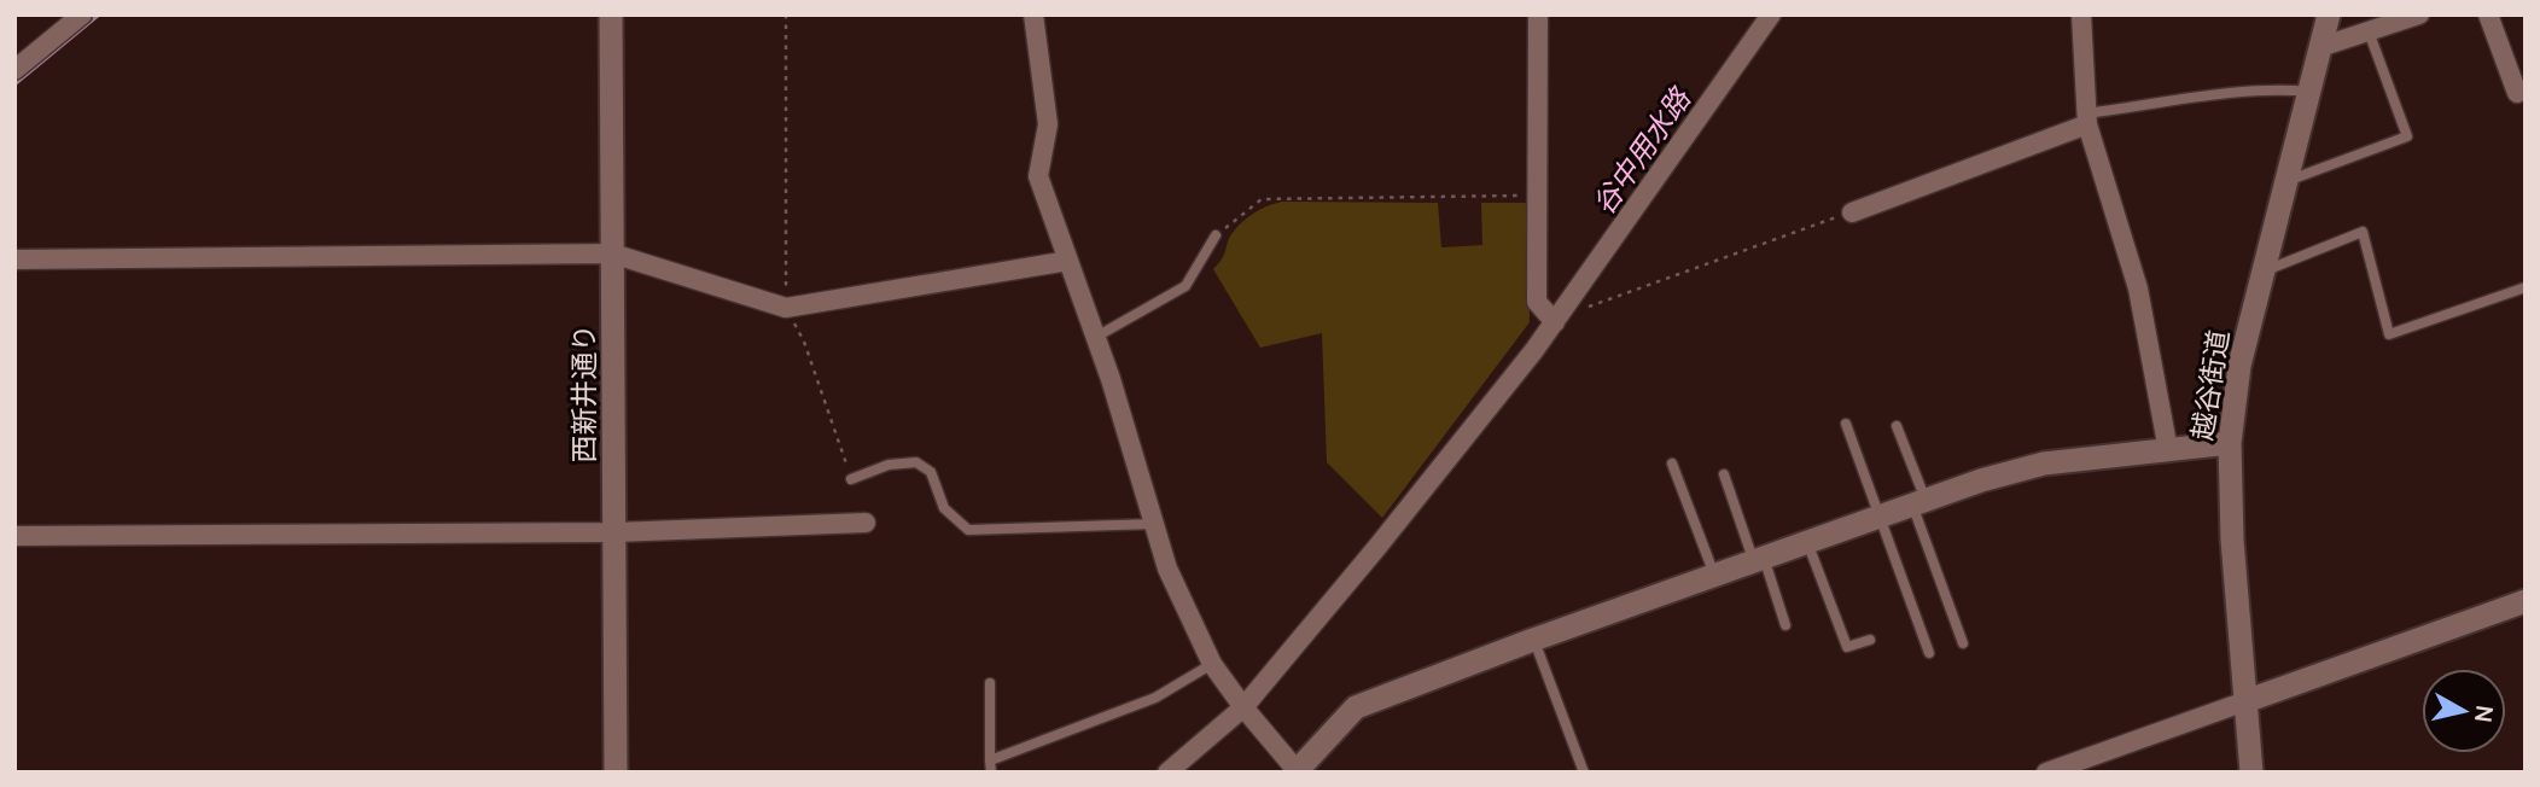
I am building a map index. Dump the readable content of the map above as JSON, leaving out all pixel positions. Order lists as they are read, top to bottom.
{
  "streets": {
    "street": ["越谷街道", "西新井通り"]
  },
  "water": ["谷中用水路"],
  "north": "right"
}
